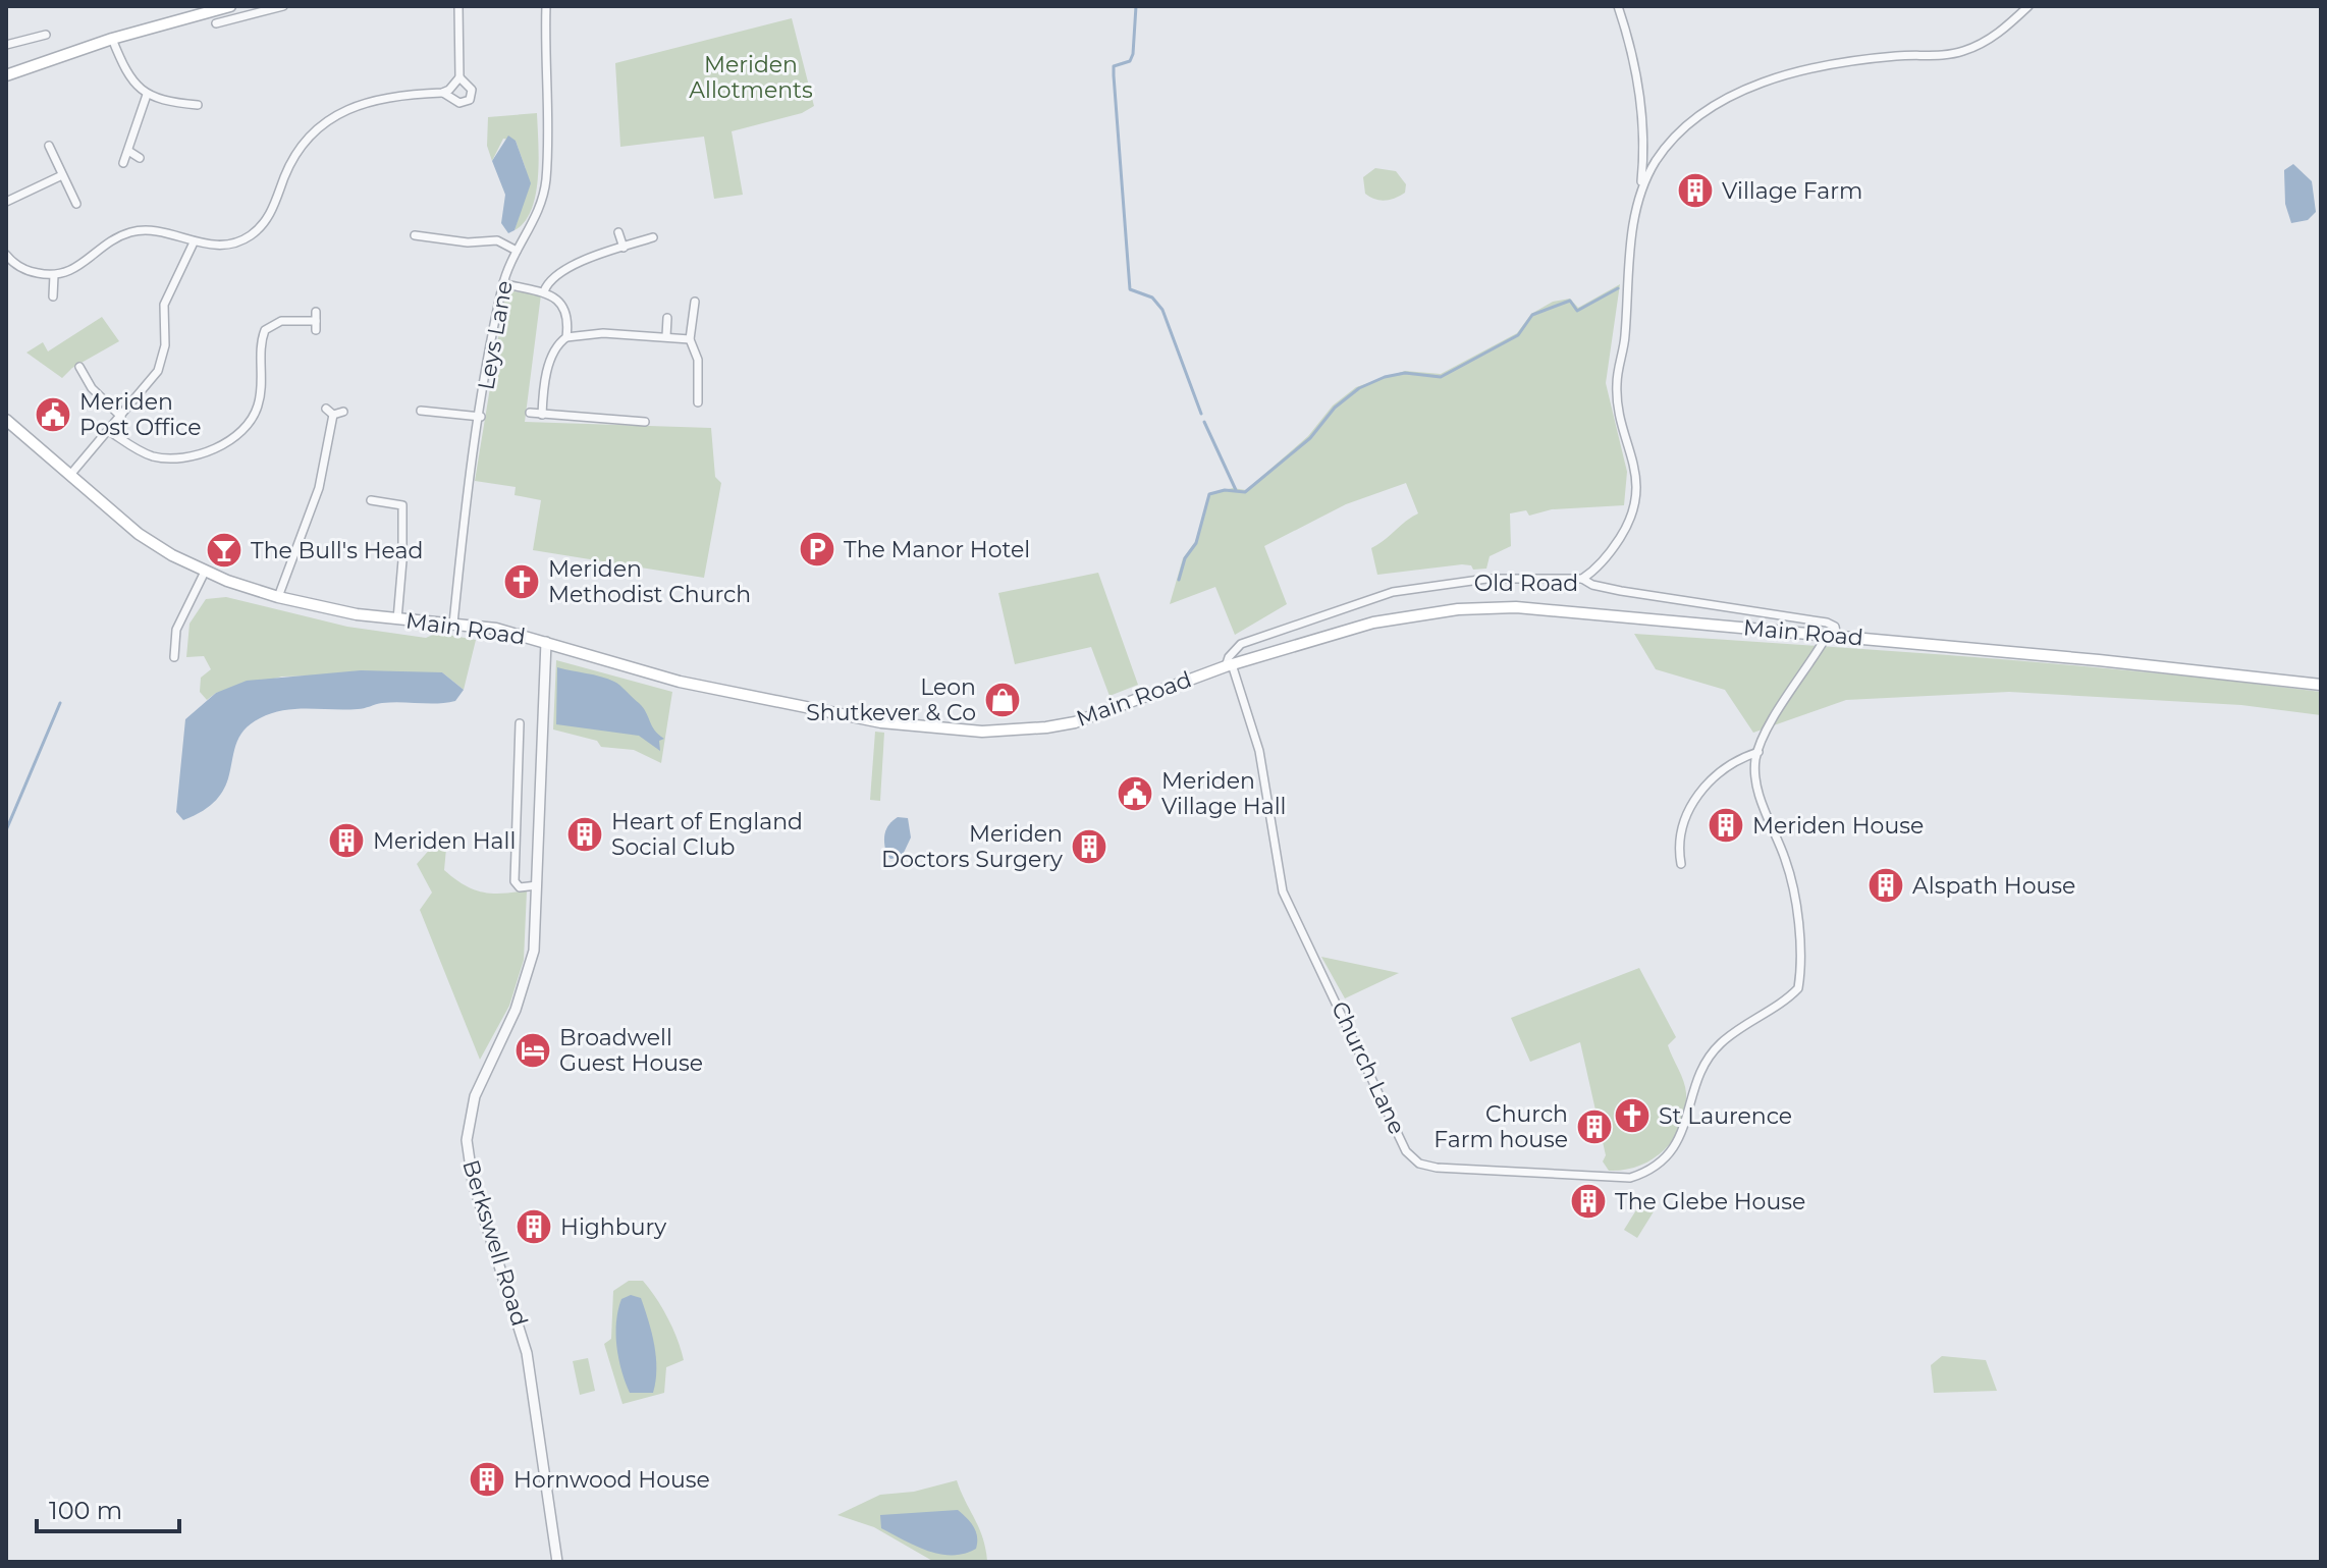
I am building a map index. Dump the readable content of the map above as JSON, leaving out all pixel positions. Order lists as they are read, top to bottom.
{
  "streets": {
    "main road": ["Main Road"],
    "street": [
      "Leys Lane",
      "Old Road",
      "Church Lane",
      "Berkswell Road"
    ]
  },
  "crossings": [
    ["Leys Lane", "Main Road"],
    ["Old Road", "Main Road"],
    ["Old Road", "Church Lane"],
    ["Main Road", "Church Lane"],
    ["Main Road", "Berkswell Road"]
  ],
  "parks": ["Meriden Allotments"],
  "places": {
    "building": [
      "Village Farm",
      "Meriden House",
      "Heart of England Social Club",
      "Meriden Hall",
      "Meriden Doctors Surgery",
      "Alspath House",
      "Church Farm house",
      "The Glebe House",
      "Highbury",
      "Hornwood House"
    ],
    "public building": ["Meriden Post Office", "Meriden Village Hall"],
    "parking": ["The Manor Hotel"],
    "bar": ["The Bull's Head"],
    "church": ["Meriden Methodist Church", "St Laurence"],
    "shop": ["Leon Shutkever & Co"],
    "hotel": ["Broadwell Guest House"]
  },
  "scale_bar": "100 m"
}
